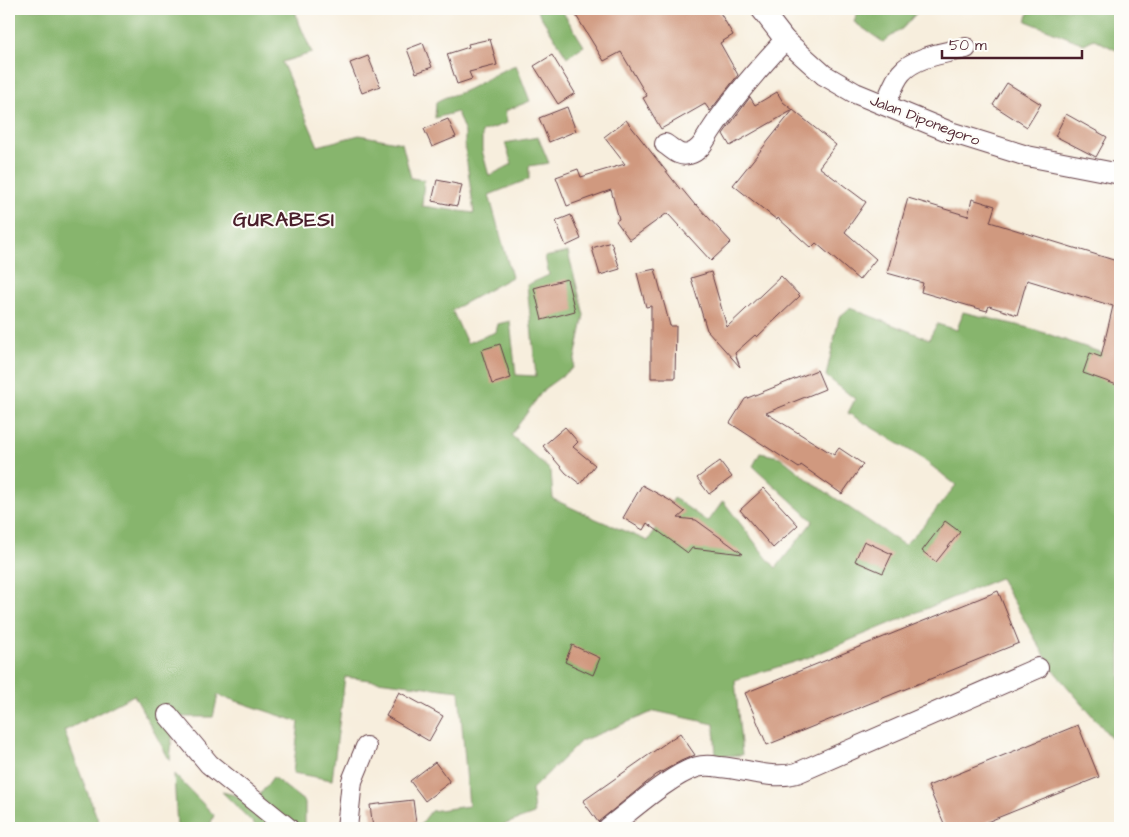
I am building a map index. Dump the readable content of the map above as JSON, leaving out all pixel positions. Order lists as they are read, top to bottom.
{
  "streets": {
    "street": ["Jalan Diponegoro"]
  },
  "districts": ["GURABESI"],
  "scale_bar": "50 m"
}
